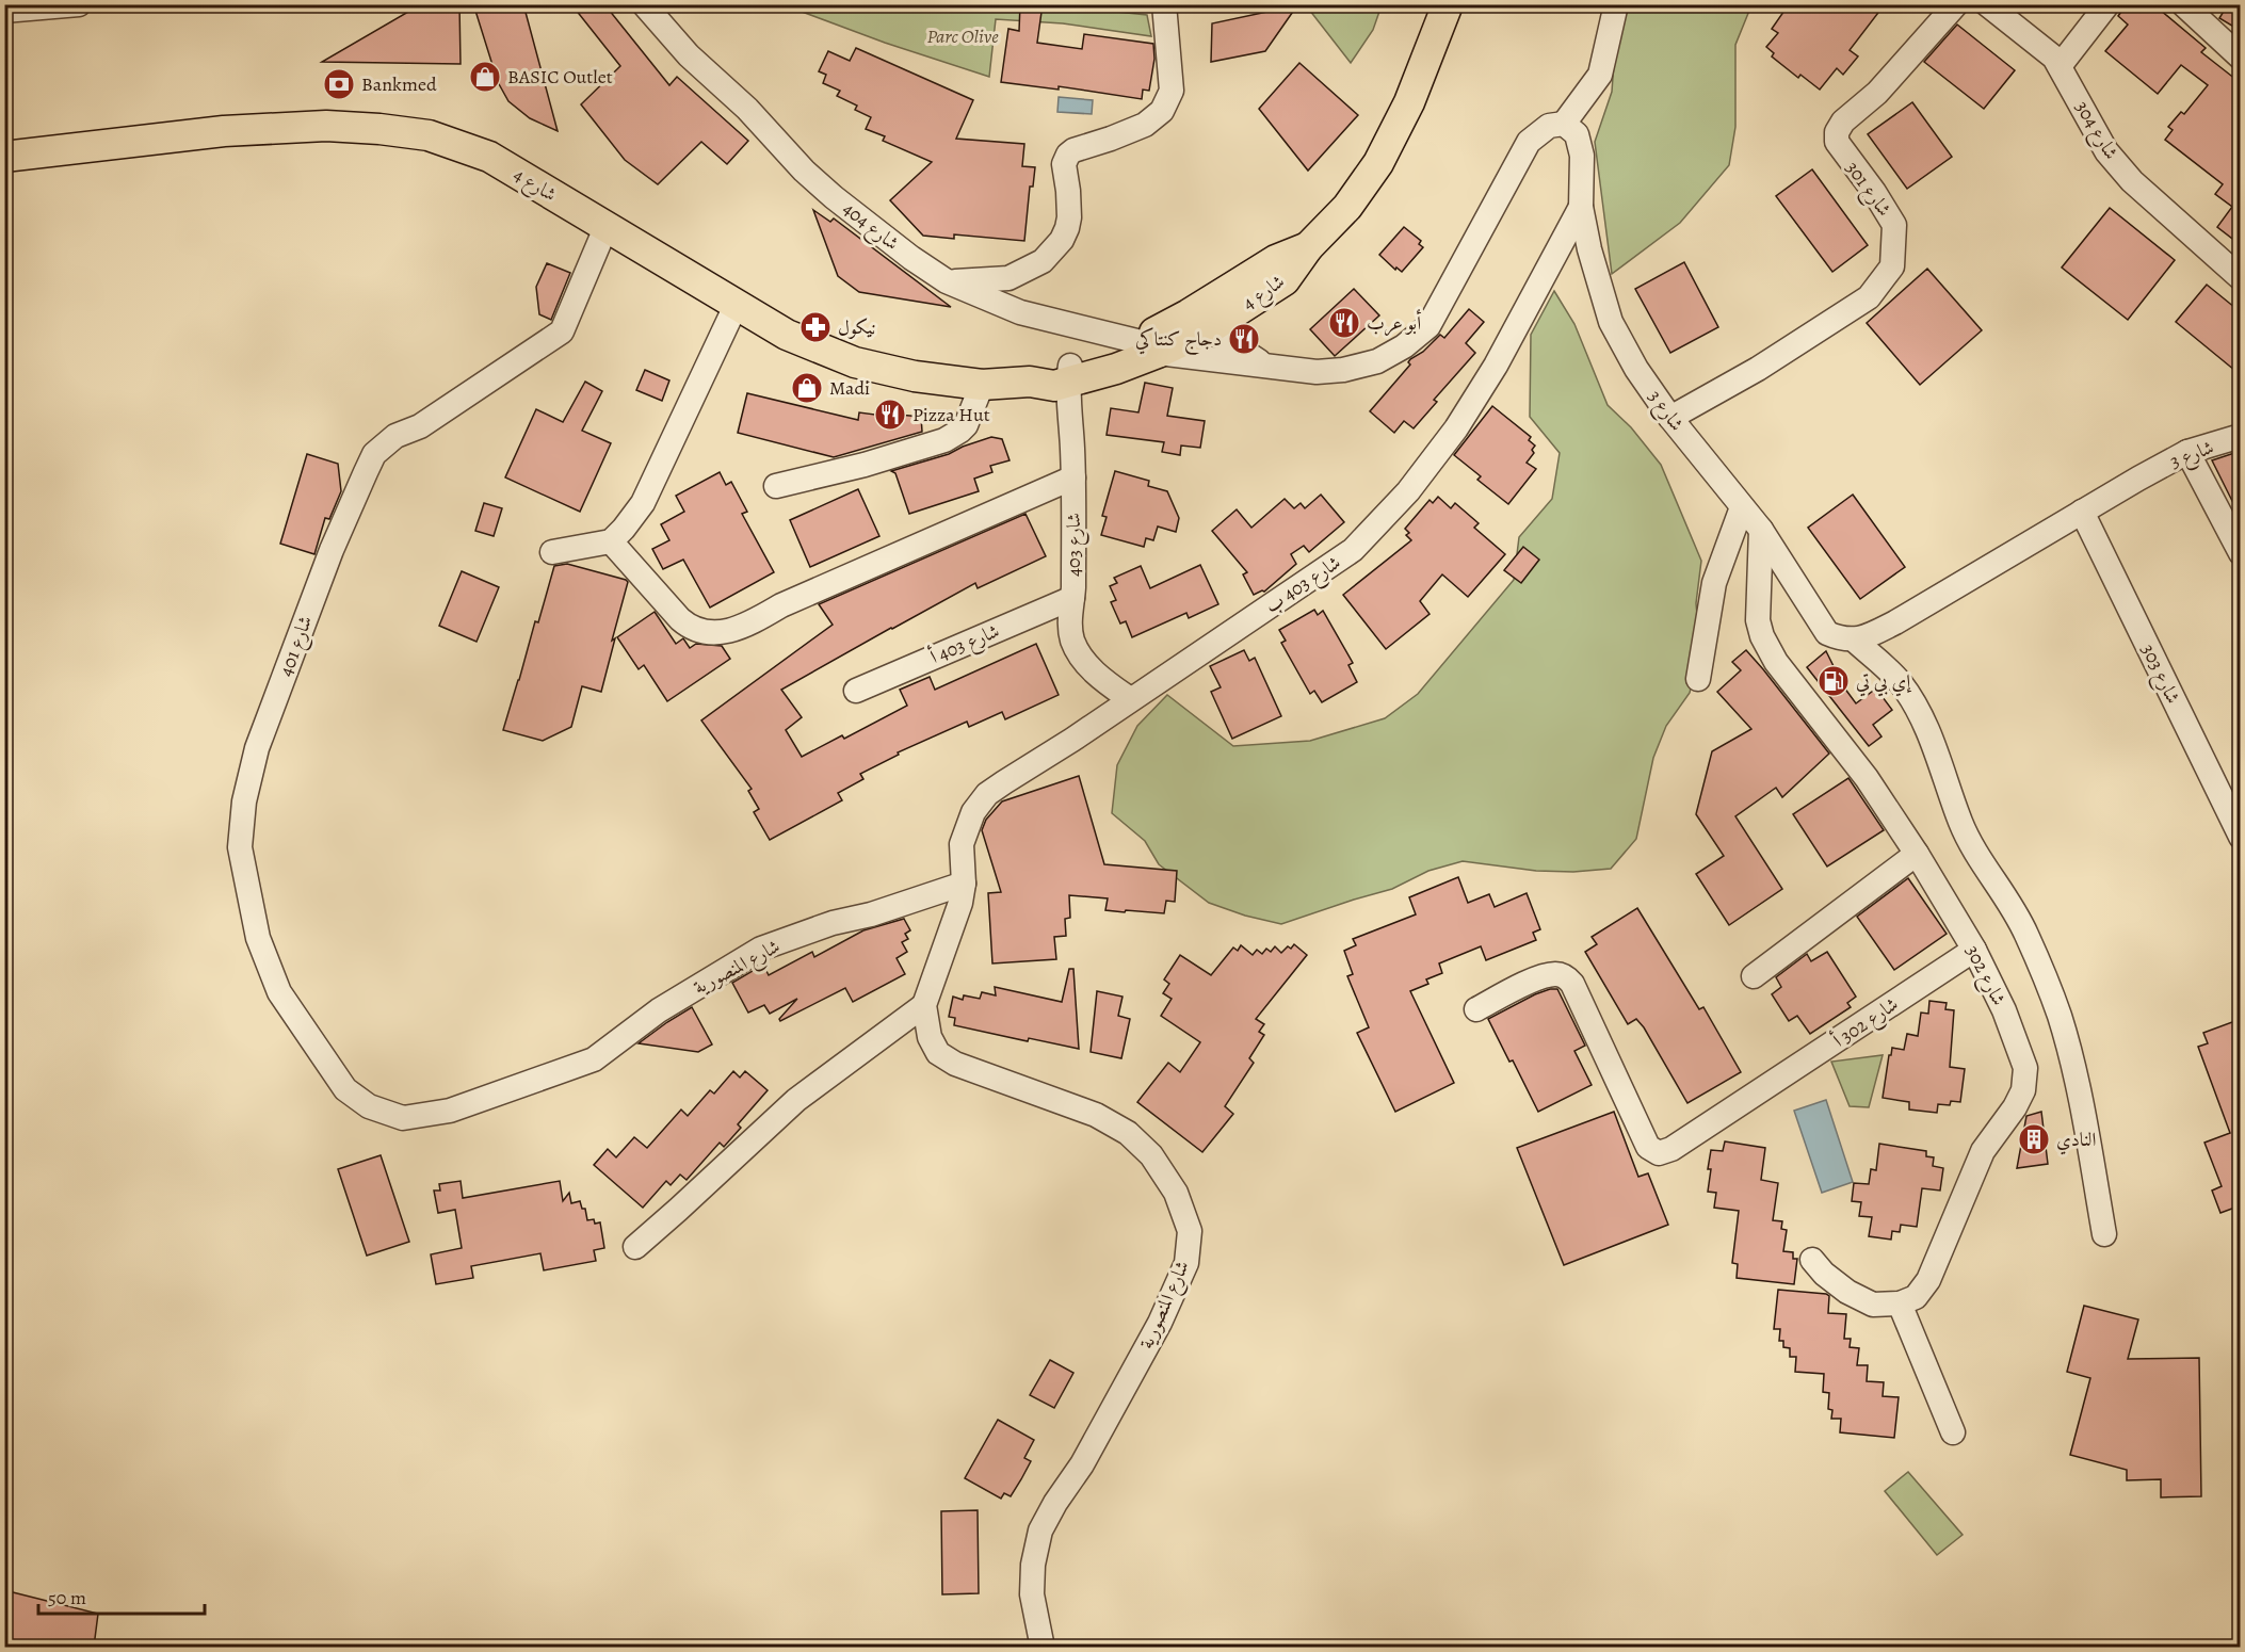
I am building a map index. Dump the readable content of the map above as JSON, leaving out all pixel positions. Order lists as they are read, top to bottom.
{
  "streets": {
    "main road": ["شارع 4"],
    "street": [
      "شارع 304",
      "شارع 301",
      "شارع 404",
      "شارع 3",
      "شارع 403",
      "شارع 403 ب",
      "شارع 403 أ",
      "شارع 401",
      "شارع 303",
      "شارع المنصورية",
      "شارع 302",
      "شارع 302 أ"
    ]
  },
  "crossings": [
    ["شارع 4", "شارع 404"],
    ["شارع 4", "شارع 403"],
    ["شارع 4", "شارع 401"],
    ["شارع 301", "شارع 3"],
    ["شارع 3", "شارع 403 ب"],
    ["شارع 3", "شارع 303"],
    ["شارع 3", "شارع 302"],
    ["شارع 403", "شارع 403 ب"],
    ["شارع 403", "شارع 403 أ"],
    ["شارع 403 ب", "شارع المنصورية"],
    ["شارع 401", "شارع المنصورية"],
    ["شارع 302", "شارع 302 أ"]
  ],
  "parks": ["Parc Olive"],
  "places": {
    "shop": ["BASIC Outlet", "Madi"],
    "bank": ["Bankmed"],
    "restaurant": ["أبو عرب", "دجاج كنتاكي", "Pizza Hut"],
    "pharmacy": ["نيكول"],
    "fuel station": ["إي بي تي"],
    "building": ["النادي"]
  },
  "scale_bar": "50 m"
}
